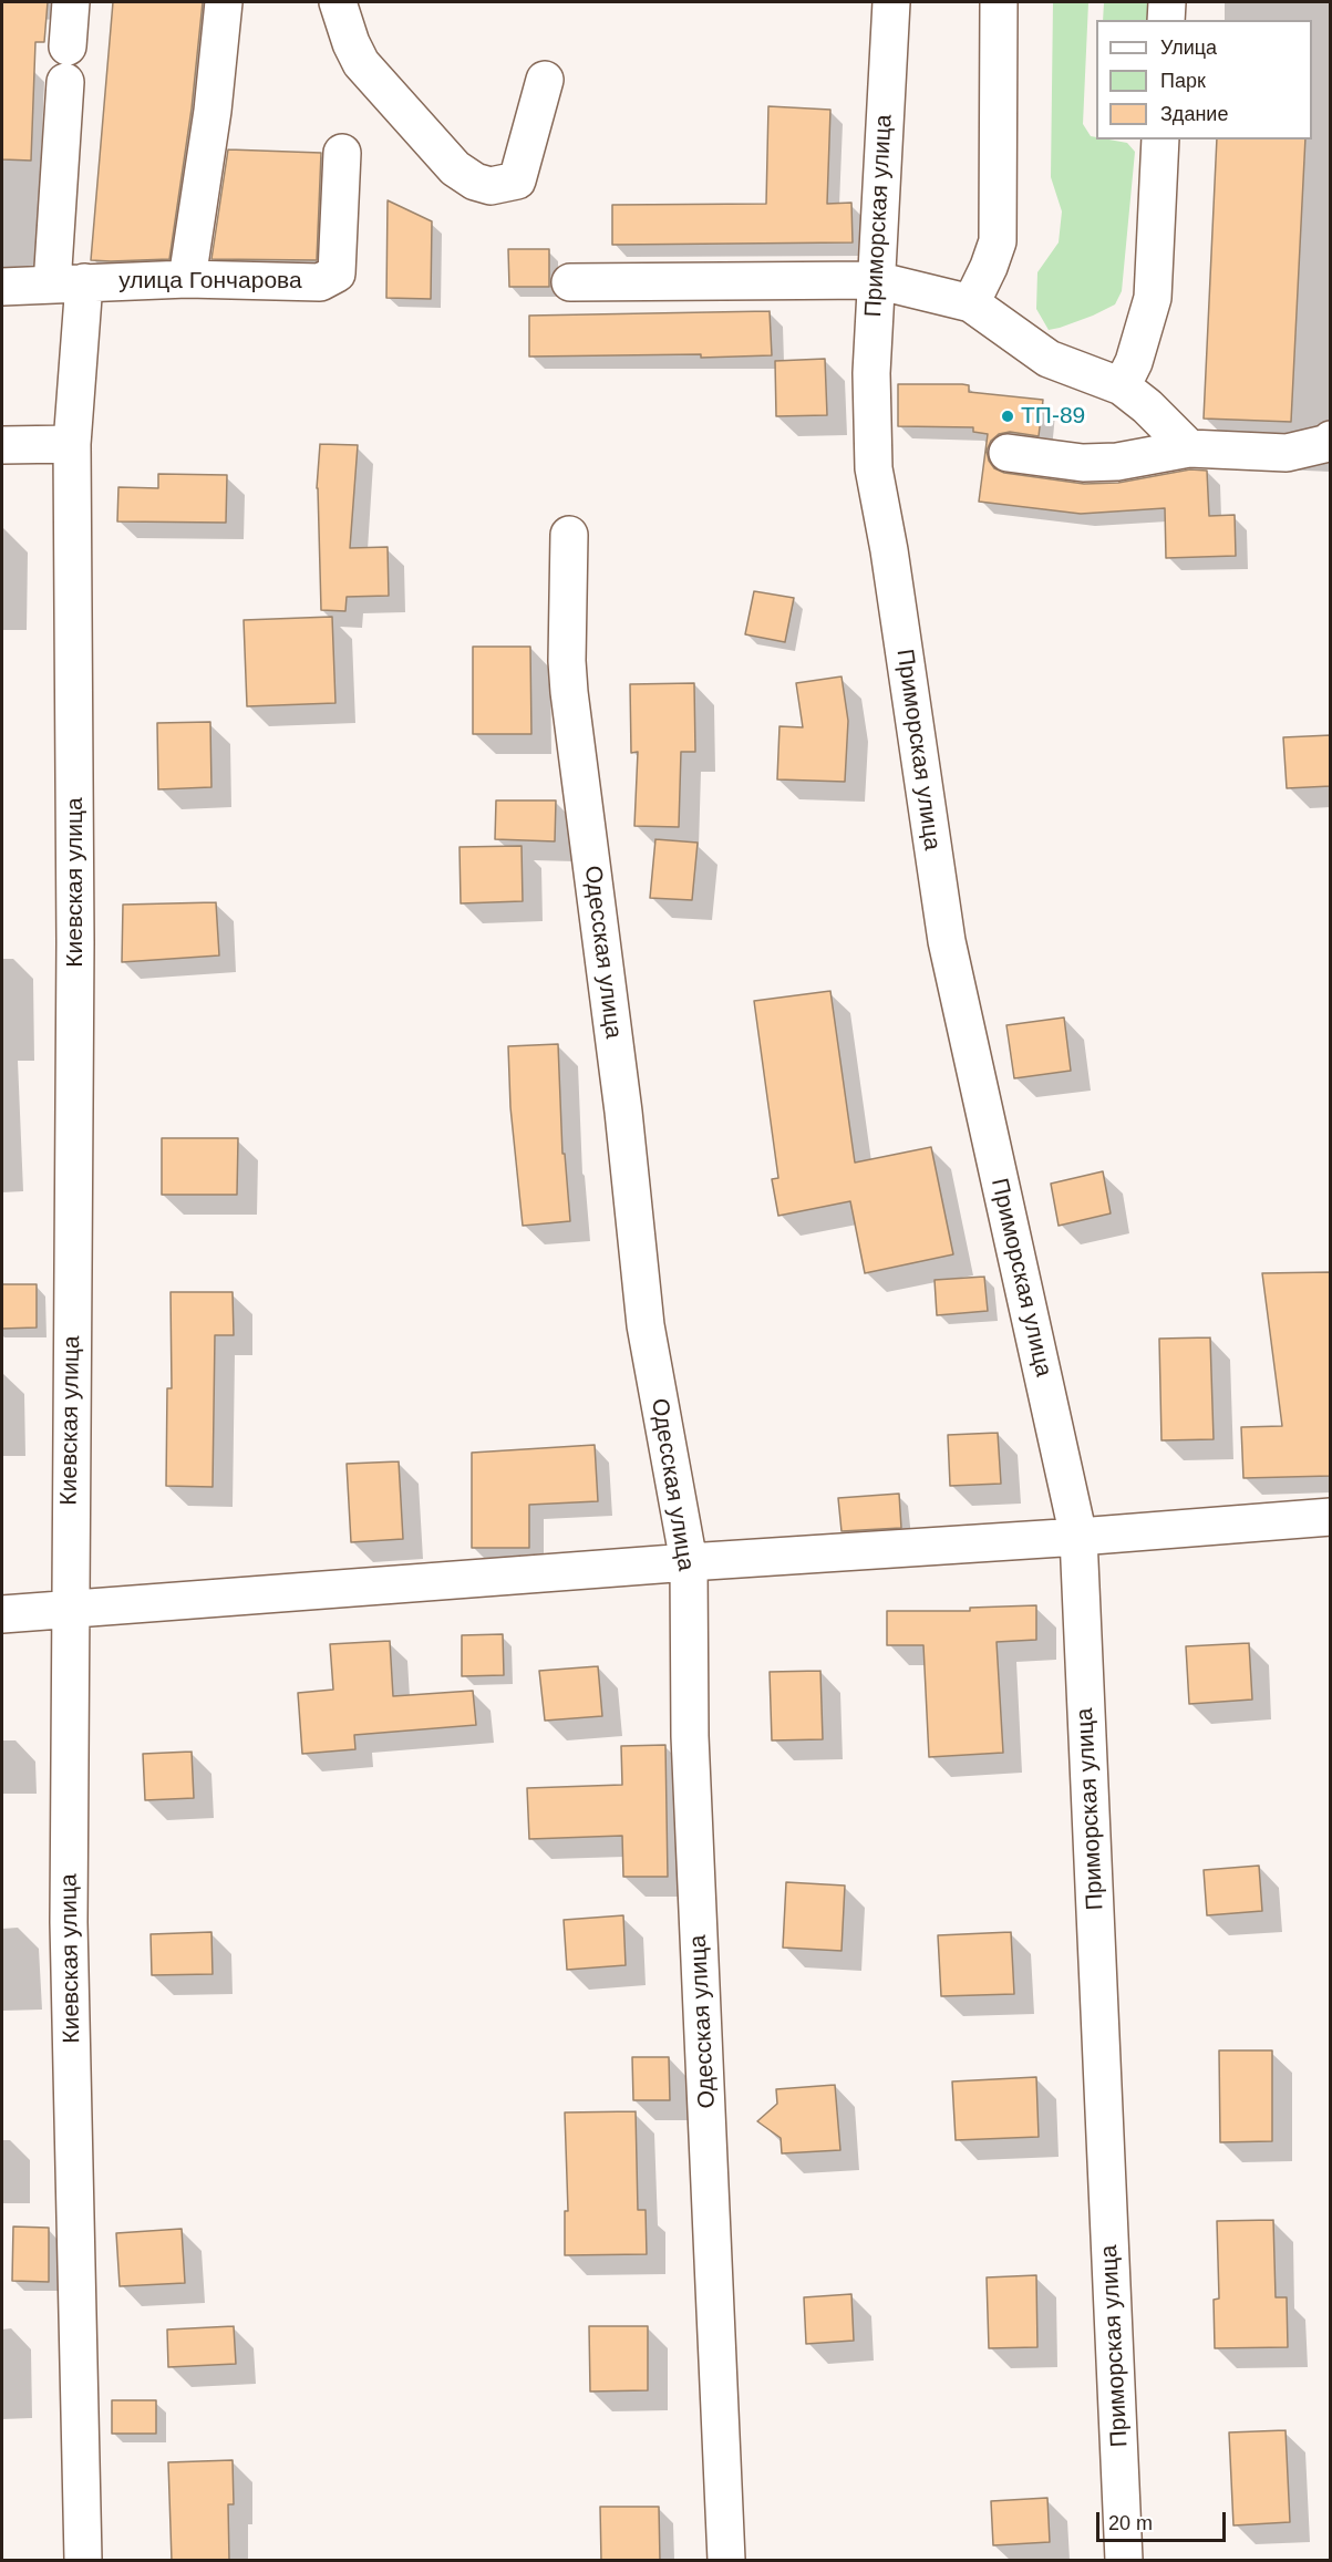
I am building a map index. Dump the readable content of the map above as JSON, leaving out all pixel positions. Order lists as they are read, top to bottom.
{
  "streets": {
    "street": [
      "Приморская улица",
      "улица Гончарова",
      "Киевская улица",
      "Одесская улица"
    ]
  },
  "crossings": [
    ["улица Гончарова", "Киевская улица"]
  ],
  "places": ["ТП-89"],
  "legend": ["Улица", "Парк", "Здание"],
  "scale_bar": "20 m"
}
